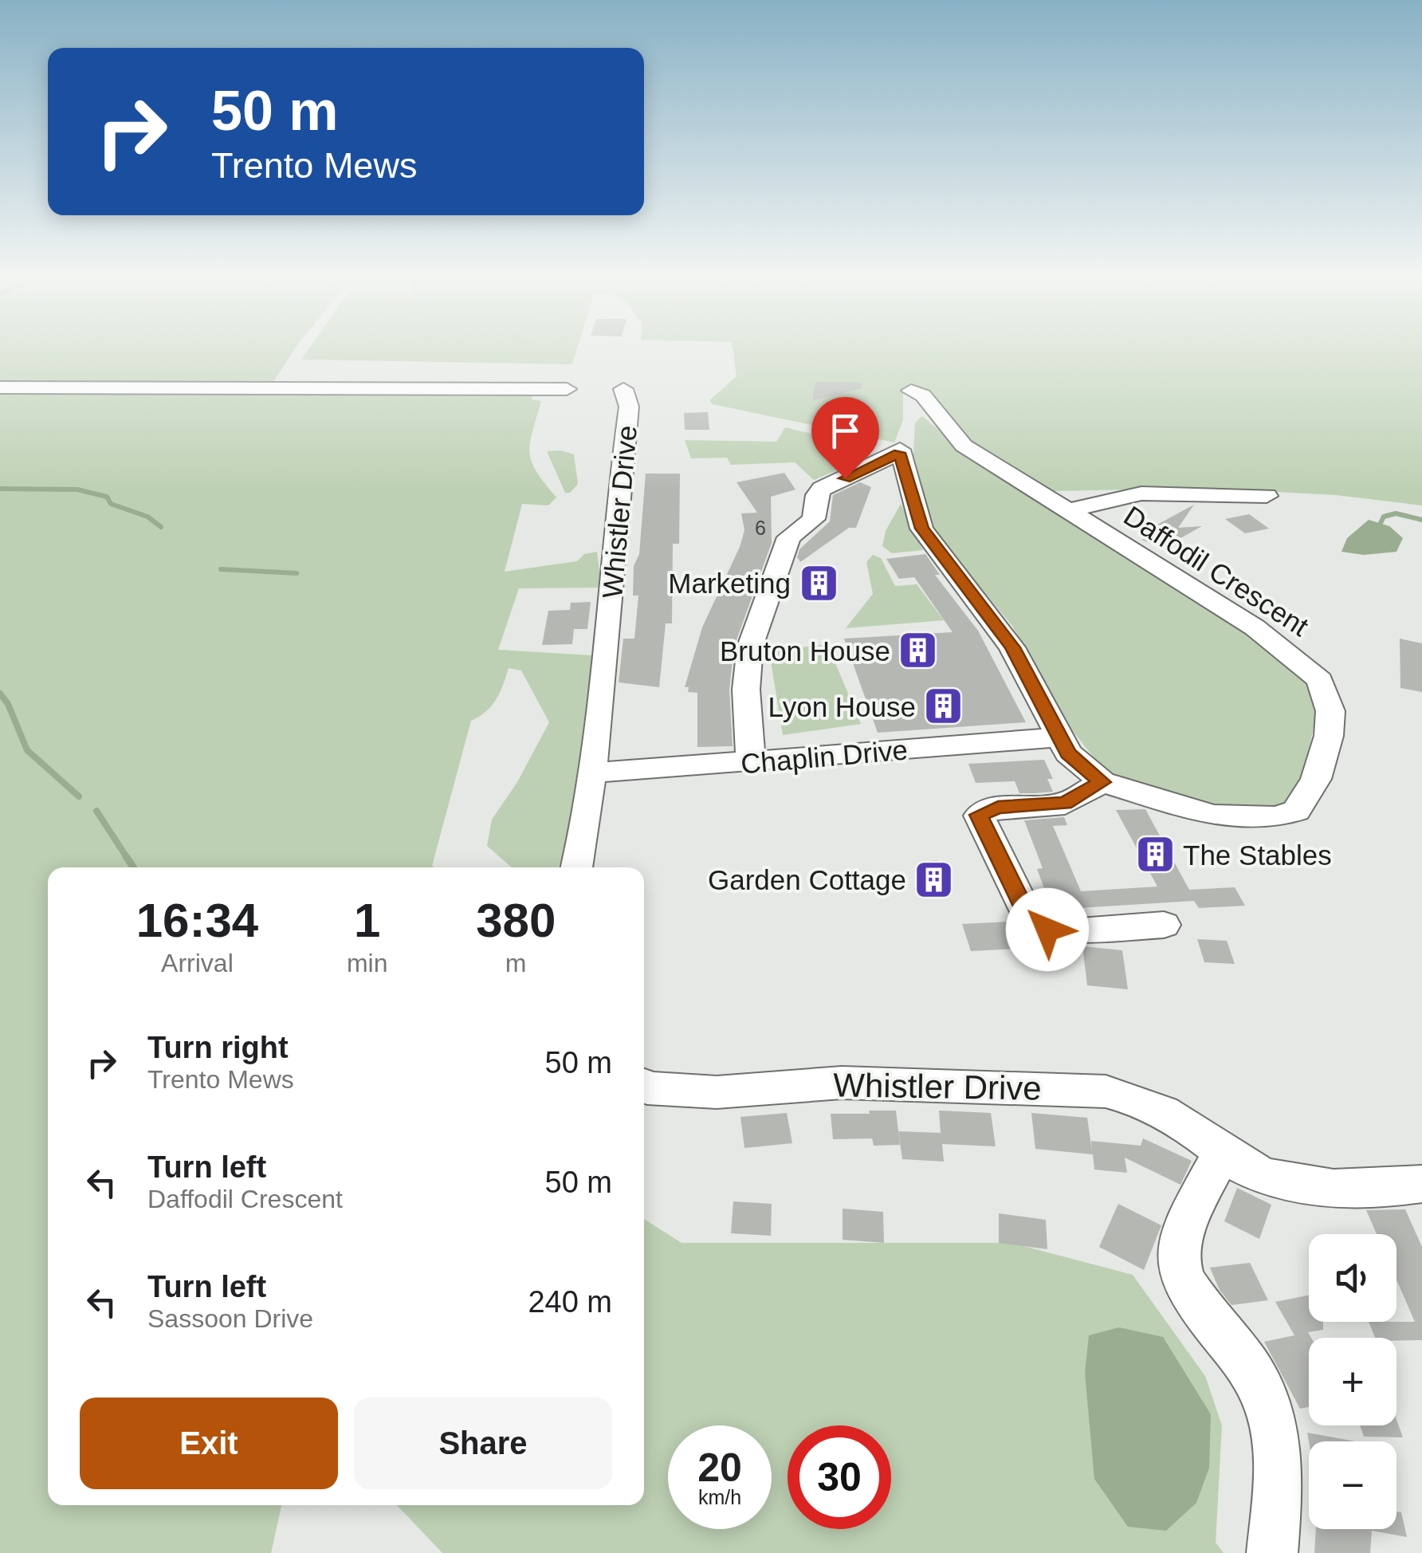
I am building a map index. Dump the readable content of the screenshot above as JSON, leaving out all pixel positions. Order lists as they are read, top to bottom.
{
  "streets": {
    "street": ["Whistler Drive", "Daffodil Crescent", "Chaplin Drive"]
  },
  "crossings": [
    ["Whistler Drive", "Chaplin Drive"],
    ["Daffodil Crescent", "Chaplin Drive"]
  ],
  "places": {
    "building": [
      "Marketing",
      "Bruton House",
      "Lyon House",
      "The Stables",
      "Garden Cottage"
    ]
  },
  "house_numbers": ["6"],
  "page": {
    "turn": ["50 m", "Trento Mews"],
    "eta": [
      "16:34",
      "Arrival",
      "1",
      "min",
      "380",
      "m"
    ],
    "list": [
      {
        "name": "Turn right",
        "note": "Trento Mews",
        "value": "50 m"
      },
      {
        "name": "Turn left",
        "note": "Daffodil Crescent",
        "value": "50 m"
      },
      {
        "name": "Turn left",
        "note": "Sassoon Drive",
        "value": "240 m"
      }
    ],
    "map_buttons": ["+", "−"],
    "buttons": ["Exit", "Share"],
    "speed": "20 km/h",
    "limit": "30"
  }
}
